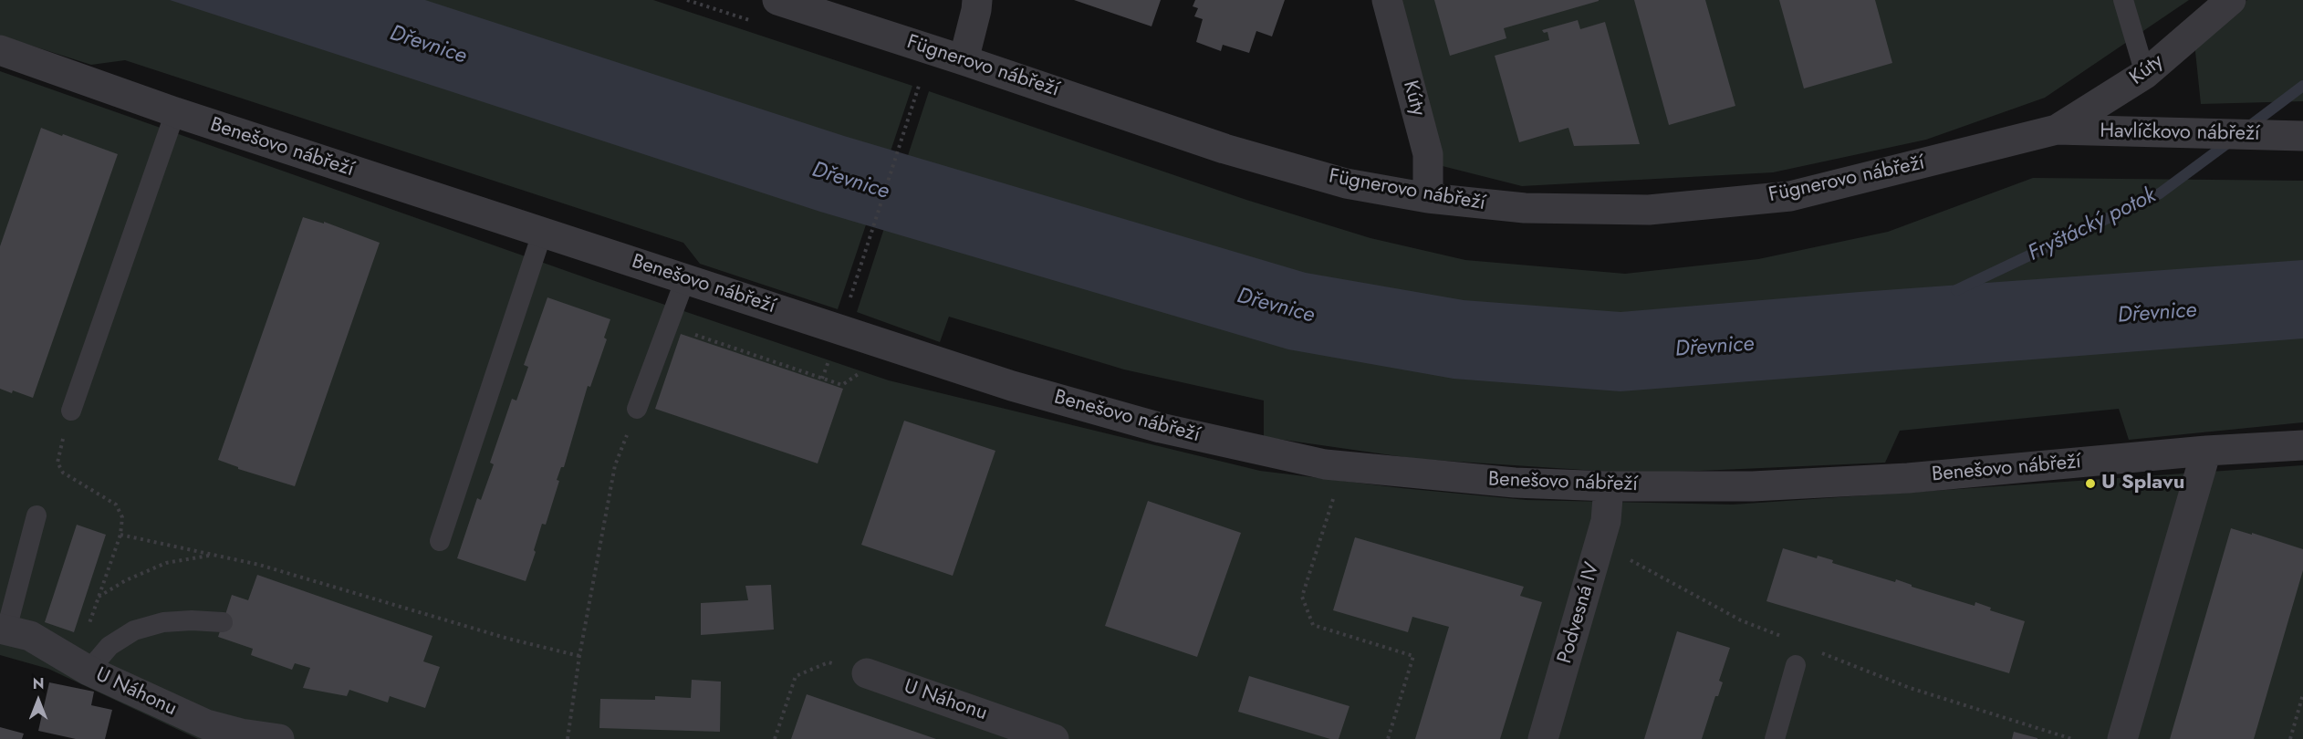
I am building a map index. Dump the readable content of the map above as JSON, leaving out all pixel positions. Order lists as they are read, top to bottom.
{
  "streets": {
    "street": [
      "Fügnerovo nábřeží",
      "Kúty",
      "Havlíčkovo nábřeží",
      "Benešovo nábřeží",
      "Podvesná IV",
      "U Náhonu"
    ]
  },
  "crossings": [
    ["Fügnerovo nábřeží", "Kúty"],
    ["Fügnerovo nábřeží", "Havlíčkovo nábřeží"],
    ["Kúty", "Havlíčkovo nábřeží"],
    ["Benešovo nábřeží", "Podvesná IV"]
  ],
  "water": ["Dřevnice", "Fryštácký potok"],
  "places": ["U Splavu"],
  "north": "top"
}
